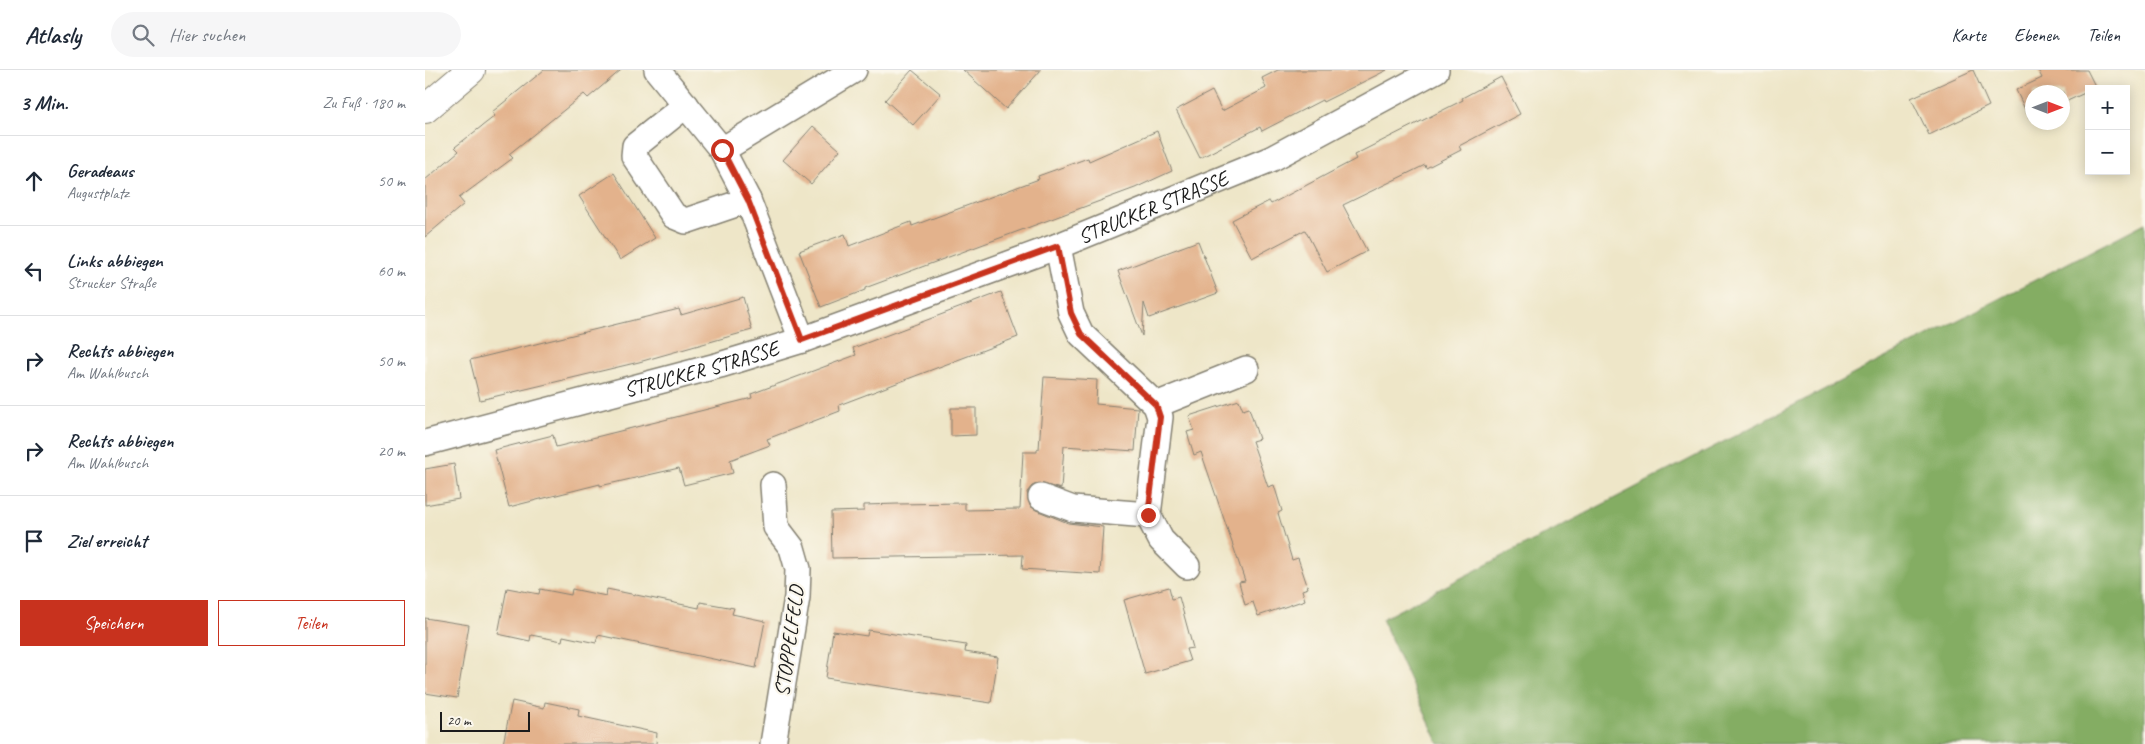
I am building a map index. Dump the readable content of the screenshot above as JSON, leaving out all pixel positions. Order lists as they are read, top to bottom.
{
  "streets": {
    "street": ["STRUCKER STRASSE", "STOPPELFELD"]
  },
  "scale_bar": "20 m",
  "north": "right",
  "page": {
    "header": "Atlasly",
    "search": "Hier suchen",
    "nav": ["Karte", "Ebenen", "Teilen"],
    "heading": ["3 Min.", "Zu Fuß · 180 m"],
    "map_buttons": ["+", "−"],
    "list": [
      ["Geradeaus", "Augustplatz", "50 m"],
      ["Links abbiegen", "Strucker Straße", "60 m"],
      ["Rechts abbiegen", "Am Wahlbusch", "50 m"],
      ["Rechts abbiegen", "Am Wahlbusch", "20 m"],
      "Ziel erreicht"
    ],
    "buttons": ["Speichern", "Teilen"],
    "scale": "20 m"
  }
}
